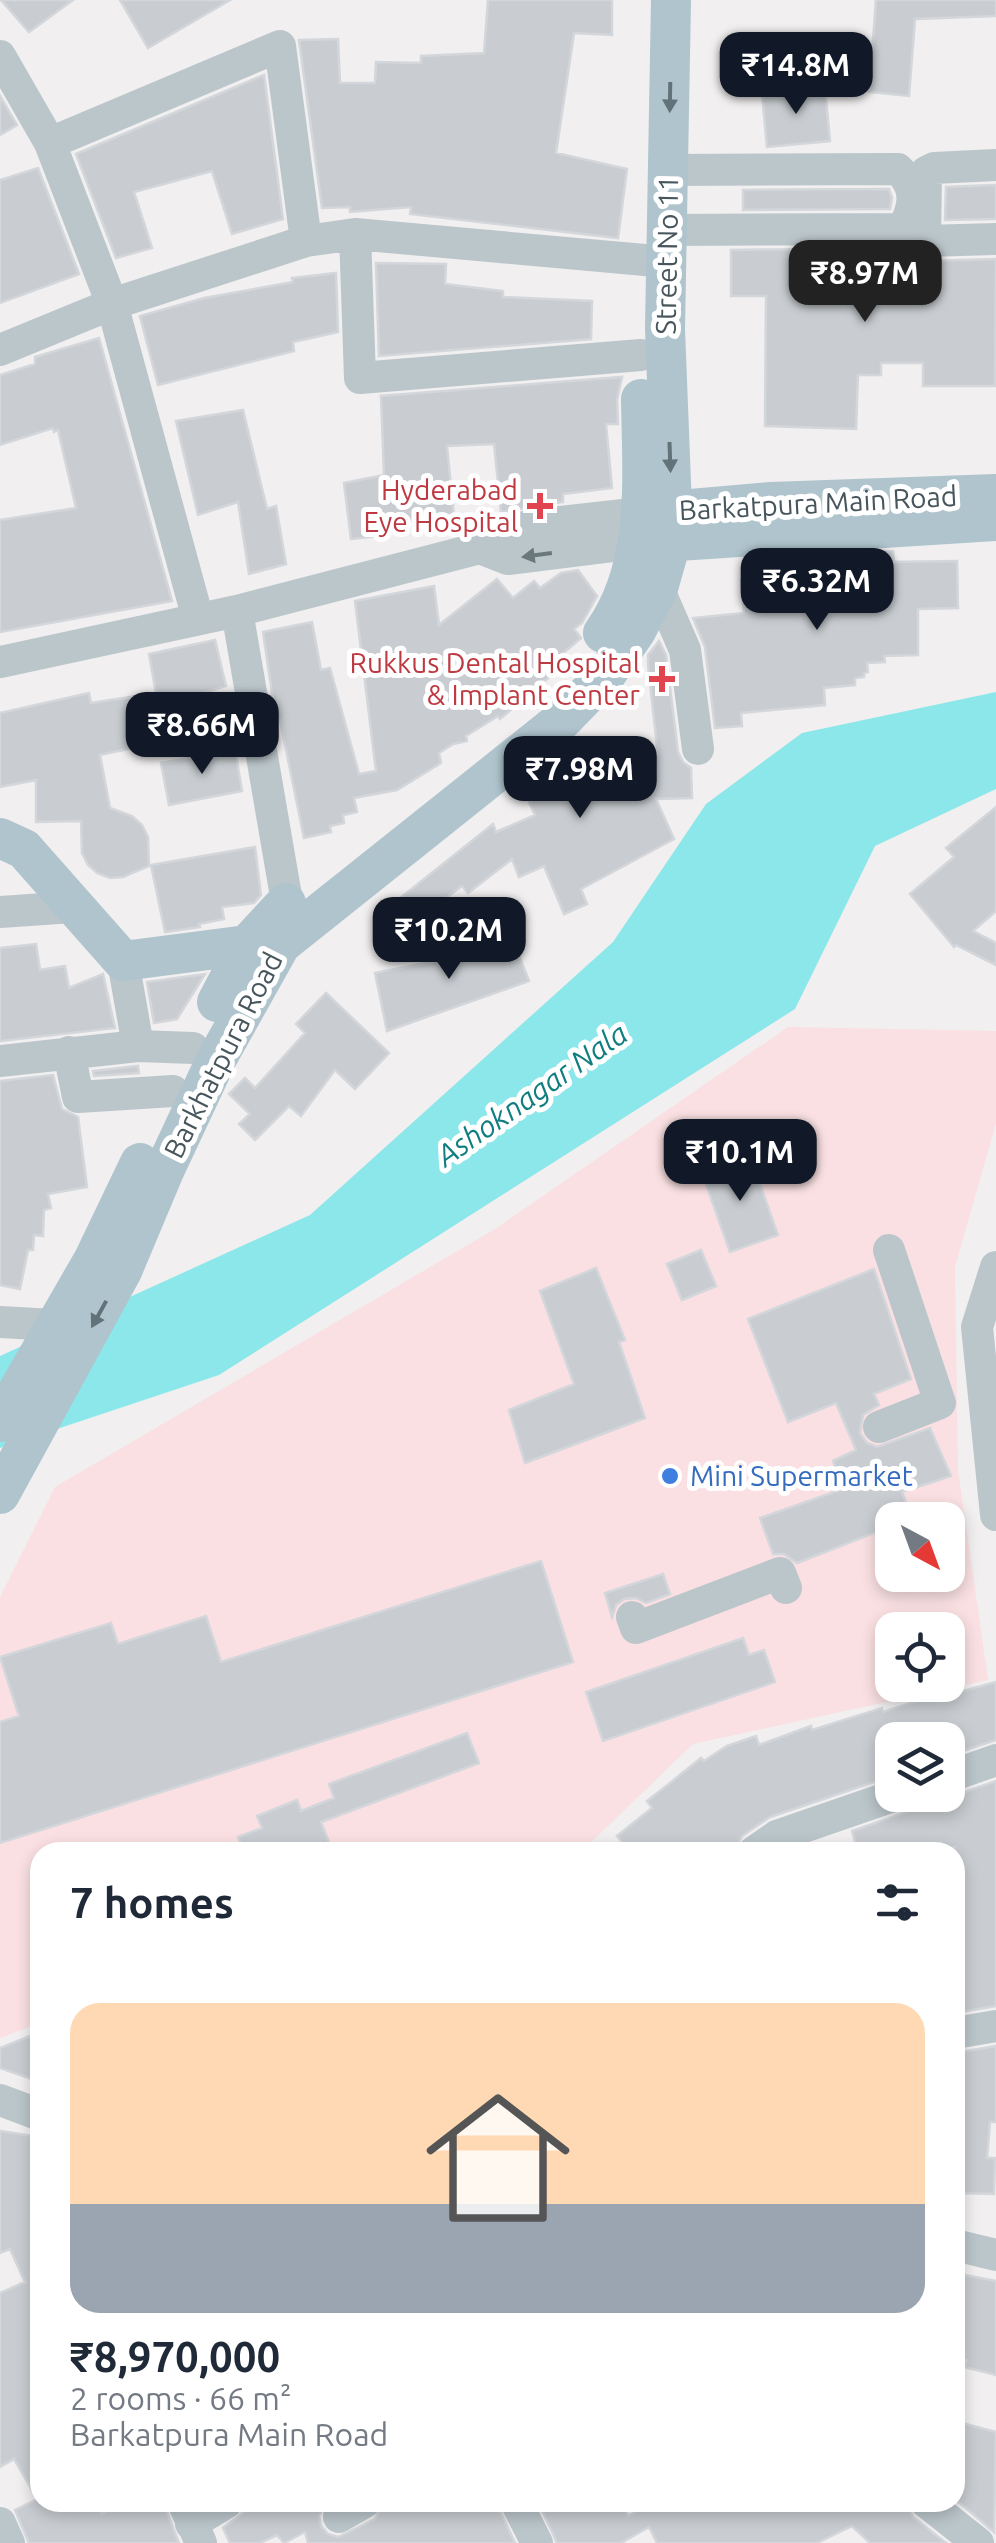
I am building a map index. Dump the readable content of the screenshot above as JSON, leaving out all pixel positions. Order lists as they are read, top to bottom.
{
  "streets": {
    "main road": ["Street No 11", "Barkatpura Main Road", "Barkhatpura Road"]
  },
  "crossings": [
    ["Street No 11", "Barkatpura Main Road"],
    ["Street No 11", "Barkhatpura Road"],
    ["Barkatpura Main Road", "Barkhatpura Road"]
  ],
  "water": ["Ashoknagar Nala"],
  "places": {
    "health": ["Hyderabad Eye Hospital", "Rukkus Dental Hospital & Implant Center"],
    "other": ["Mini Supermarket"]
  },
  "north": "bottom right",
  "page": {
    "price": [
      "₹14.8M",
      "₹8.97M",
      "₹6.32M",
      "₹8.66M",
      "₹7.98M",
      "₹10.2M",
      "₹10.1M"
    ],
    "heading": "7 homes",
    "list": [
      {
        "name": "₹8,970,000",
        "note": "2 rooms · 66 m² · Barkatpura Main Road"
      }
    ]
  }
}
